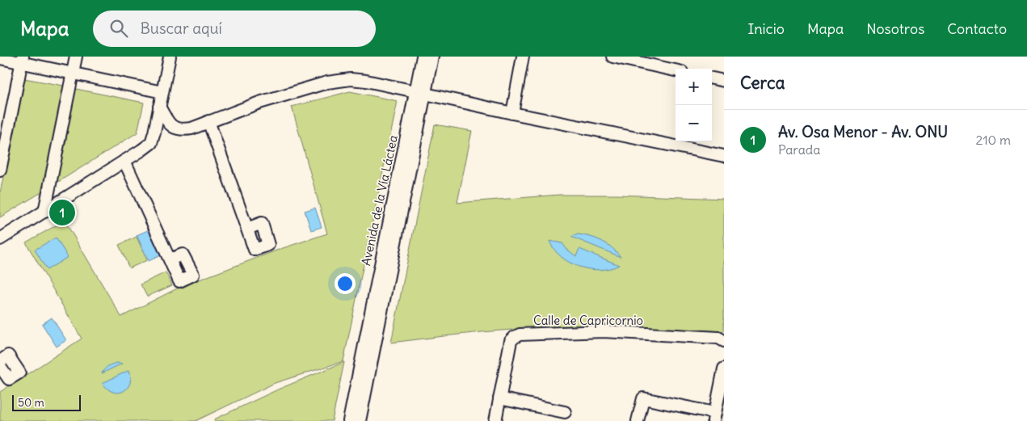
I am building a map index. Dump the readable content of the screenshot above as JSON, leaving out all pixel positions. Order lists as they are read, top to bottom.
{
  "streets": {
    "street": ["Avenida de la Vía Láctea", "Calle de Capricornio"]
  },
  "scale_bar": "50 m",
  "page": {
    "header": "Mapa",
    "search": "Buscar aquí",
    "nav": [
      "Inicio",
      "Mapa",
      "Nosotros",
      "Contacto"
    ],
    "heading": "Cerca",
    "map_buttons": ["+", "−"],
    "list": [
      {
        "mark": "1",
        "name": "Av. Osa Menor - Av. ONU",
        "note": "Parada",
        "value": "210 m"
      }
    ],
    "pins": "1",
    "scale": "50 m"
  }
}
